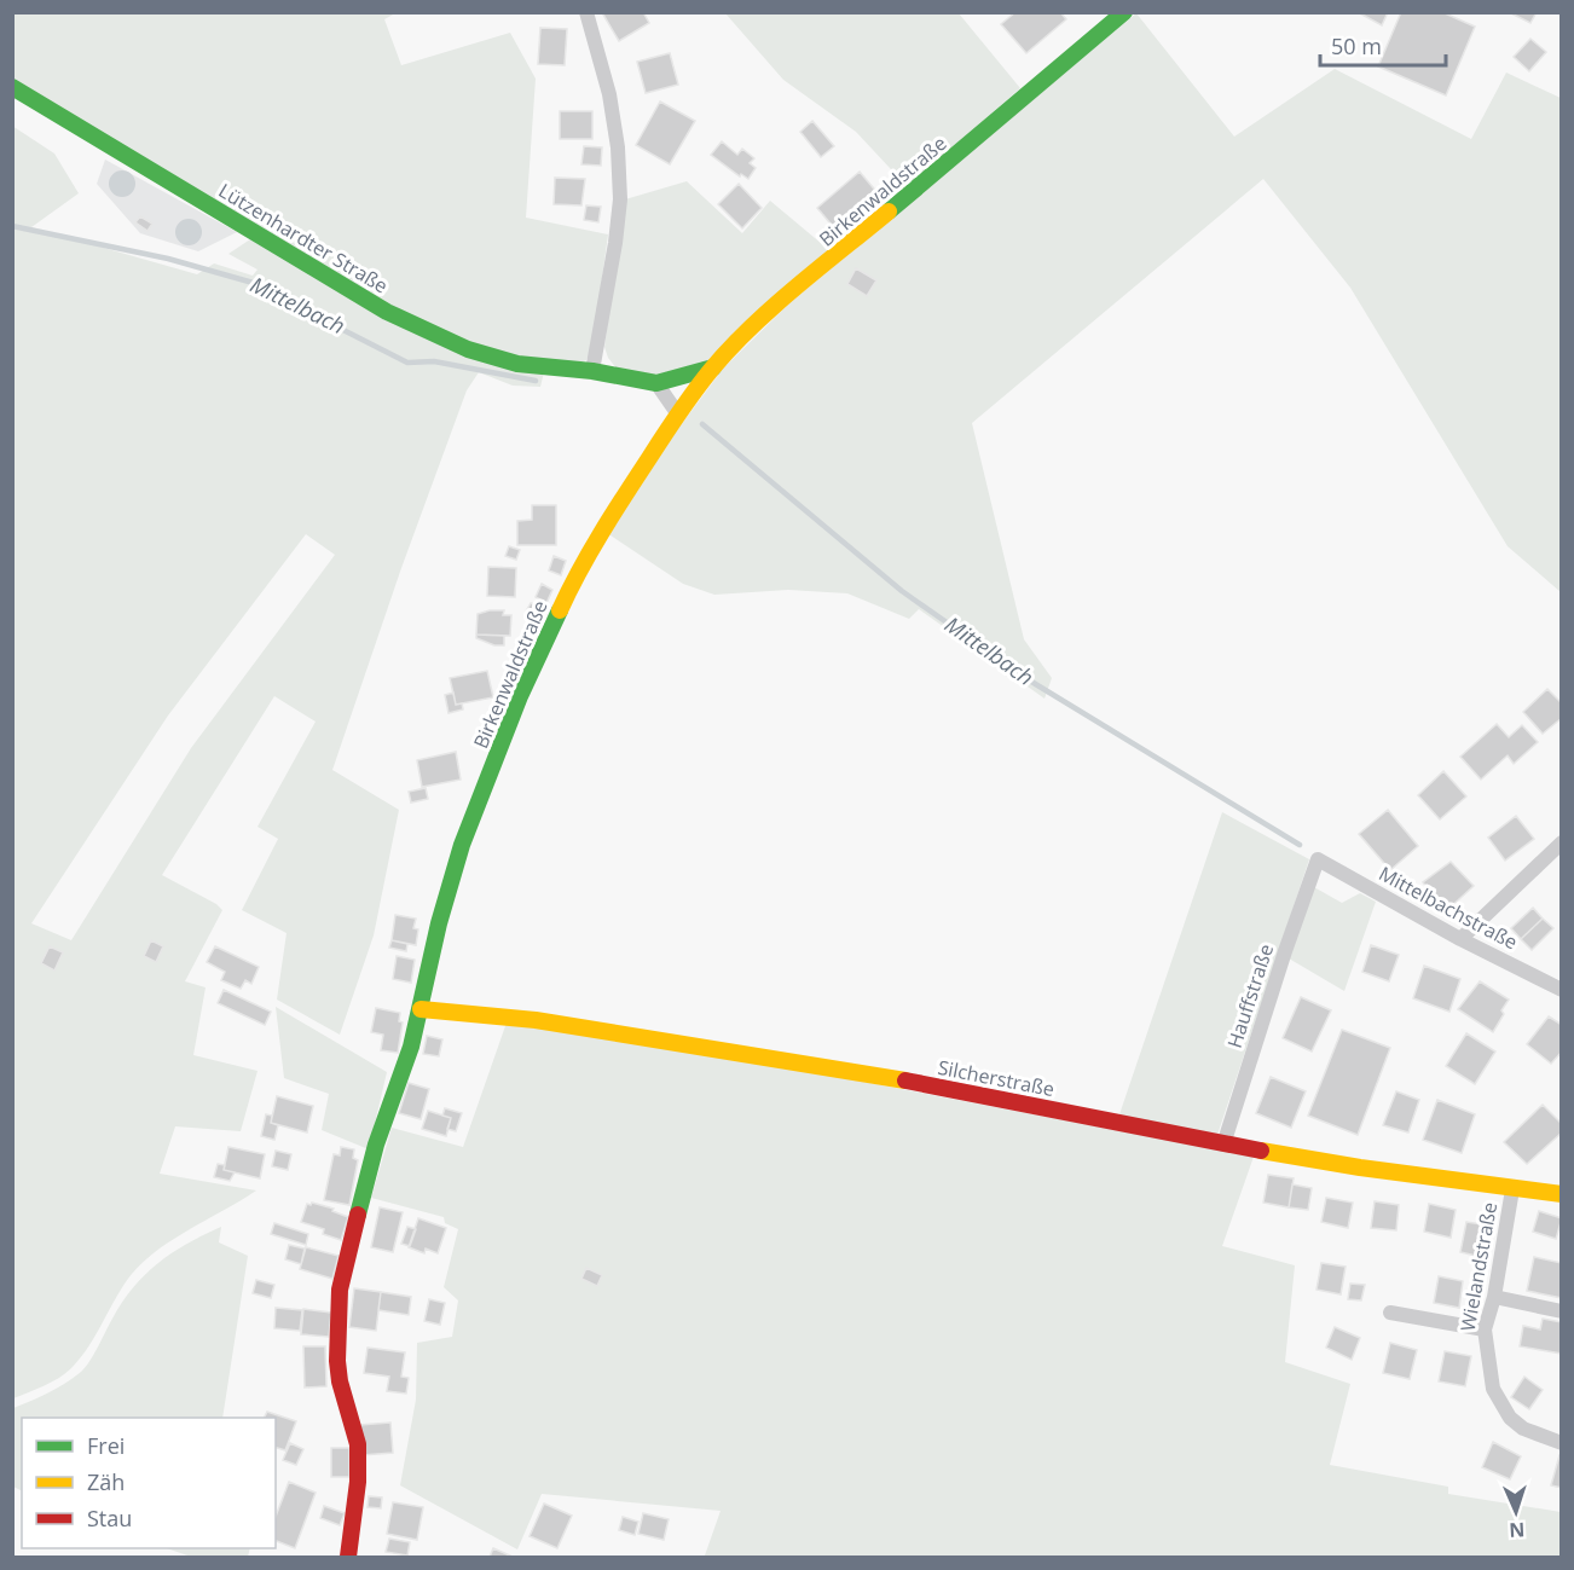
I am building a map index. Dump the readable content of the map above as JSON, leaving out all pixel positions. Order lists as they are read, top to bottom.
{
  "streets": {
    "street": [
      "Birkenwaldstraße",
      "Lützenhardter Straße",
      "Mittelbachstraße",
      "Hauffstraße",
      "Silcherstraße",
      "Wielandstraße"
    ]
  },
  "crossings": [
    ["Birkenwaldstraße", "Lützenhardter Straße"],
    ["Birkenwaldstraße", "Silcherstraße"],
    ["Mittelbachstraße", "Hauffstraße"],
    ["Hauffstraße", "Silcherstraße"],
    ["Silcherstraße", "Wielandstraße"]
  ],
  "water": ["Mittelbach"],
  "legend": ["Frei", "Zäh", "Stau"],
  "scale_bar": "50 m",
  "north": "bottom"
}
